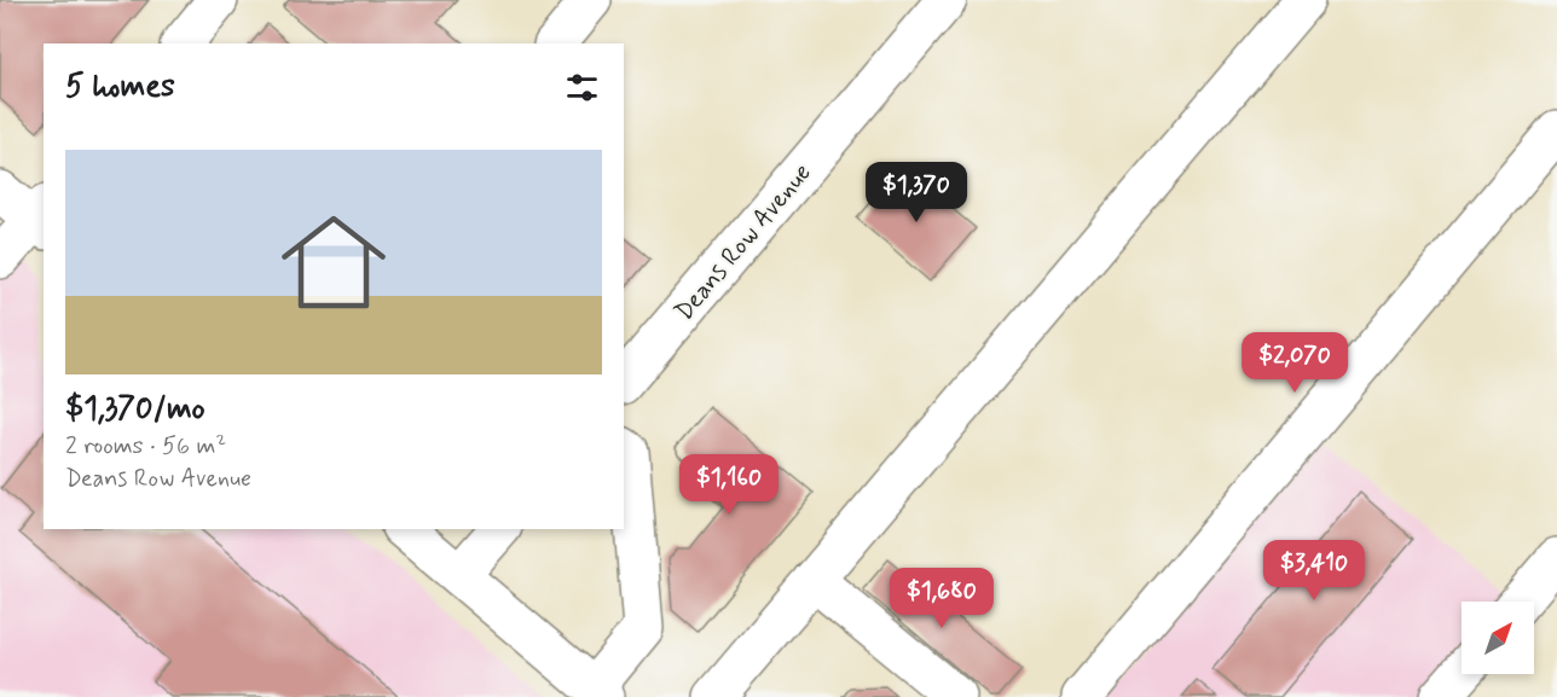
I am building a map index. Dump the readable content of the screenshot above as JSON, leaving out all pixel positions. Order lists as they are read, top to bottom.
{
  "streets": {
    "street": ["Deans Row Avenue"]
  },
  "north": "top right",
  "page": {
    "heading": "5 homes",
    "list": [
      {
        "name": "$1,370/mo",
        "note": "2 rooms · 56 m² · Deans Row Avenue"
      }
    ],
    "price": [
      "$1,370",
      "$2,070",
      "$1,160",
      "$3,410",
      "$1,680"
    ]
  }
}
